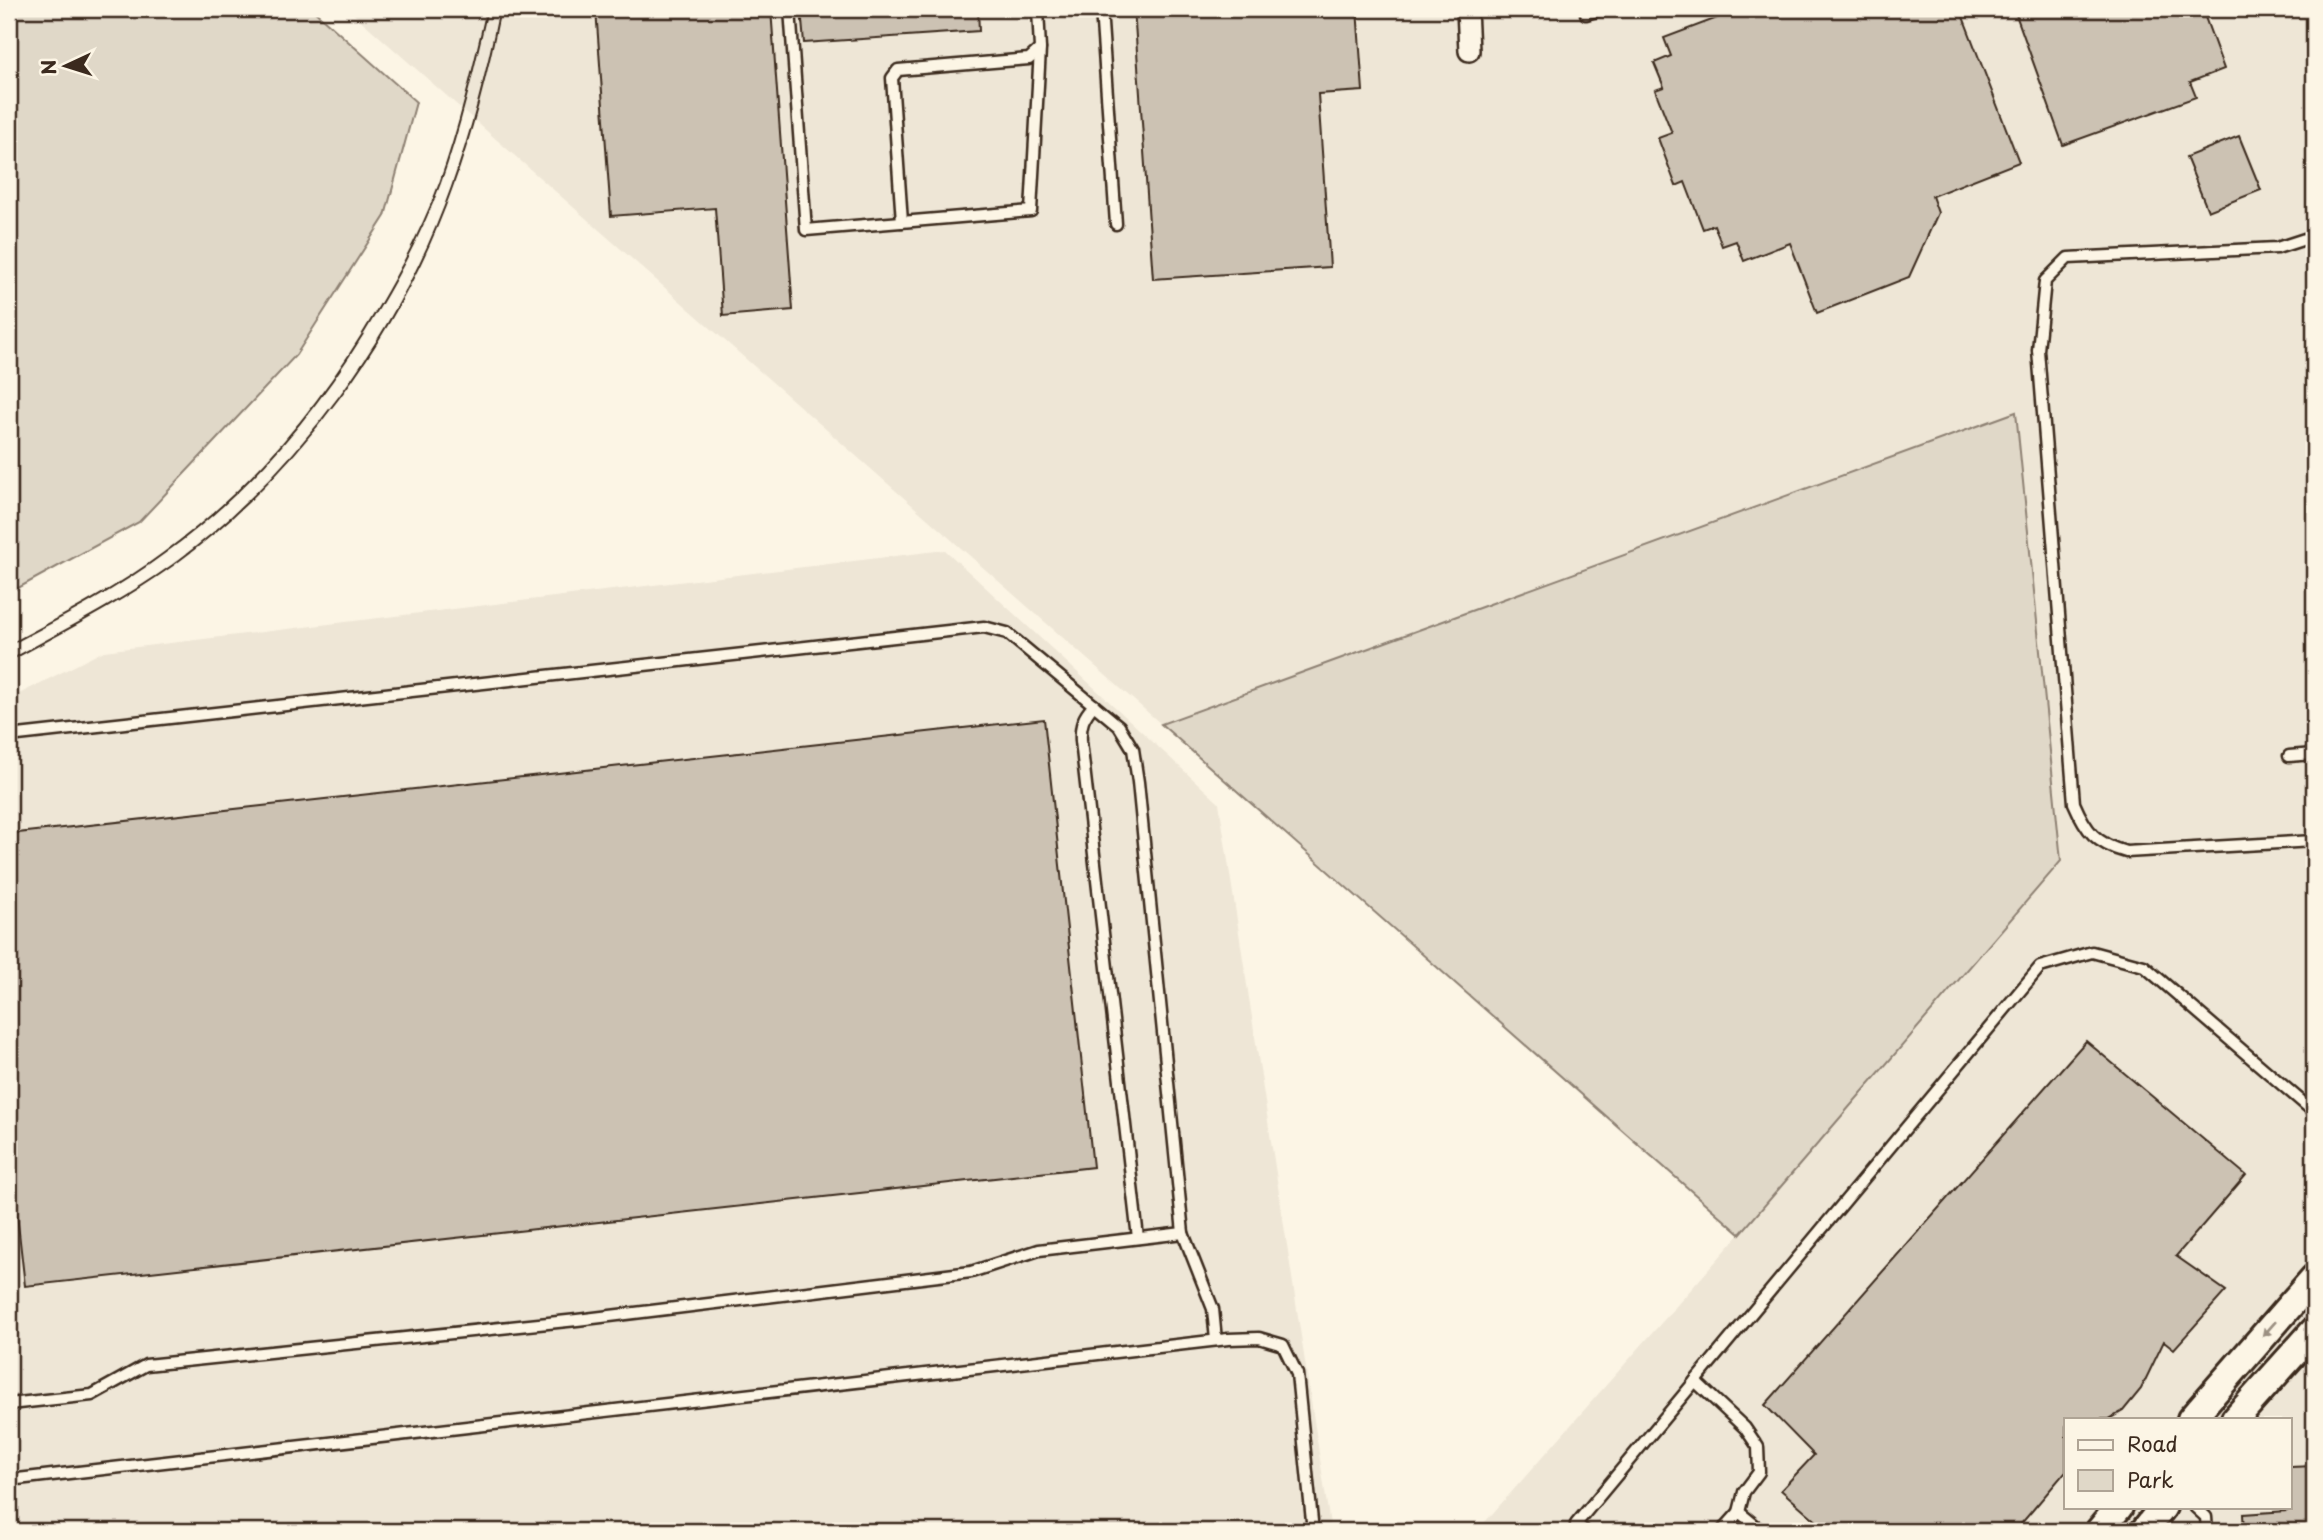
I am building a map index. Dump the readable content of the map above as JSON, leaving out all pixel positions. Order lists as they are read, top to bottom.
{
  "legend": ["Road", "Park"],
  "north": "left"
}
